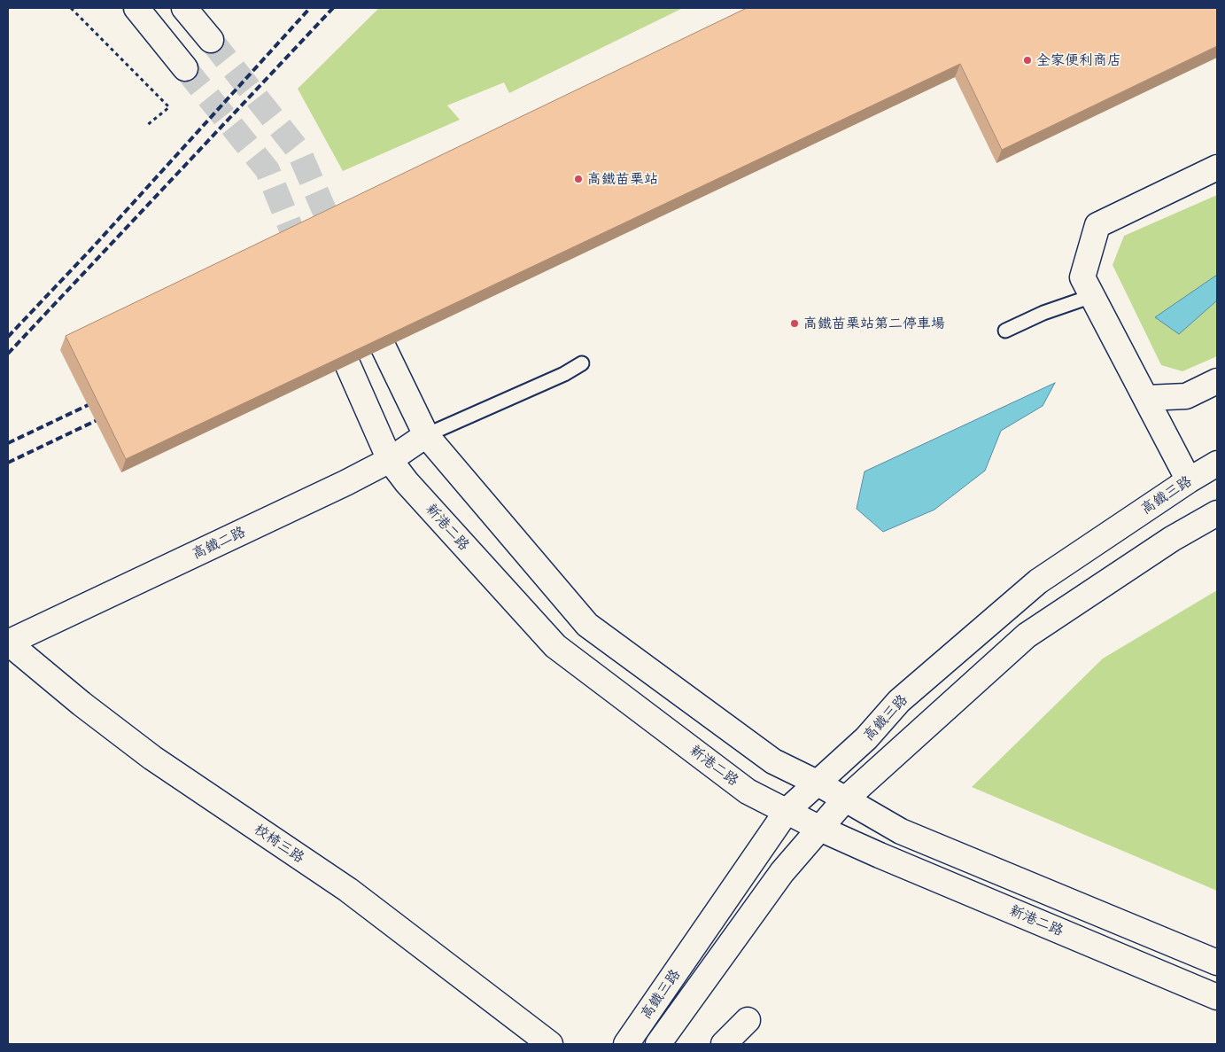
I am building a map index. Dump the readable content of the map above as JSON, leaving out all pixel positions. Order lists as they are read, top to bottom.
{
  "streets": {
    "street": [
      "高鐵三路",
      "新港二路",
      "高鐵二路",
      "校椅三路"
    ]
  },
  "crossings": [
    ["高鐵三路", "新港二路"],
    ["新港二路", "高鐵二路"],
    ["高鐵二路", "校椅三路"]
  ],
  "places": ["全家便利商店", "高鐵苗栗站", "高鐵苗栗站第二停車場"]
}
